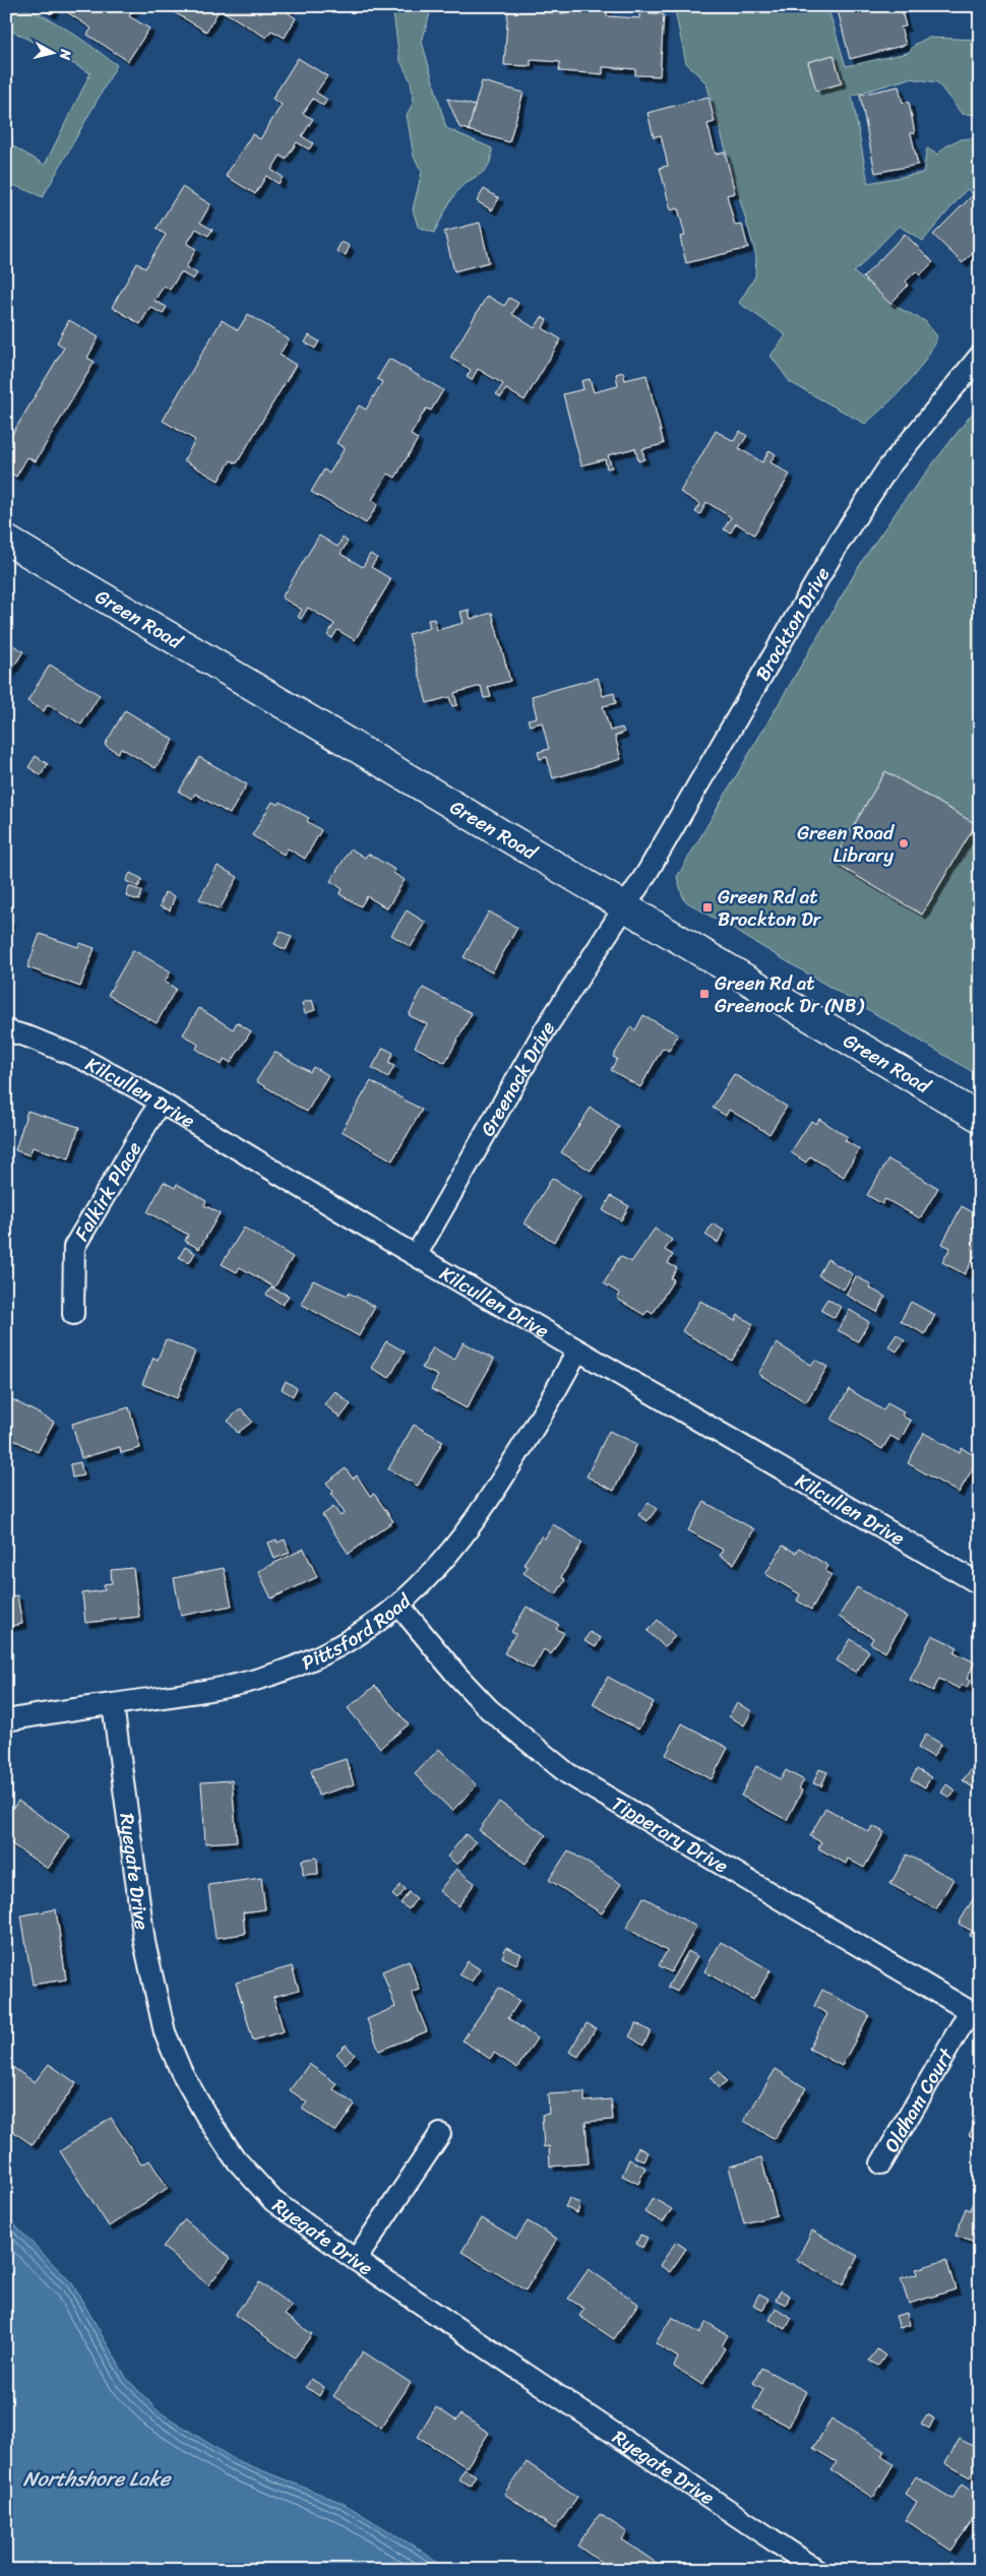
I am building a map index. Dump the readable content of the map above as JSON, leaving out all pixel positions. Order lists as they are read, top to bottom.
{
  "streets": {
    "street": [
      "Green Road",
      "Brockton Drive",
      "Greenock Drive",
      "Kilcullen Drive",
      "Falkirk Place",
      "Pittsford Road",
      "Tipperary Drive",
      "Ryegate Drive",
      "Oldham Court"
    ]
  },
  "crossings": [
    ["Green Road", "Brockton Drive"],
    ["Green Road", "Greenock Drive"],
    ["Brockton Drive", "Greenock Drive"],
    ["Greenock Drive", "Kilcullen Drive"],
    ["Kilcullen Drive", "Falkirk Place"],
    ["Kilcullen Drive", "Pittsford Road"],
    ["Pittsford Road", "Tipperary Drive"],
    ["Pittsford Road", "Ryegate Drive"],
    ["Tipperary Drive", "Oldham Court"]
  ],
  "water": ["Northshore Lake"],
  "places": {
    "other": ["Green Road Library"],
    "transit": ["Green Rd at Brockton Dr", "Green Rd at Greenock Dr (NB)"]
  },
  "north": "right"
}
